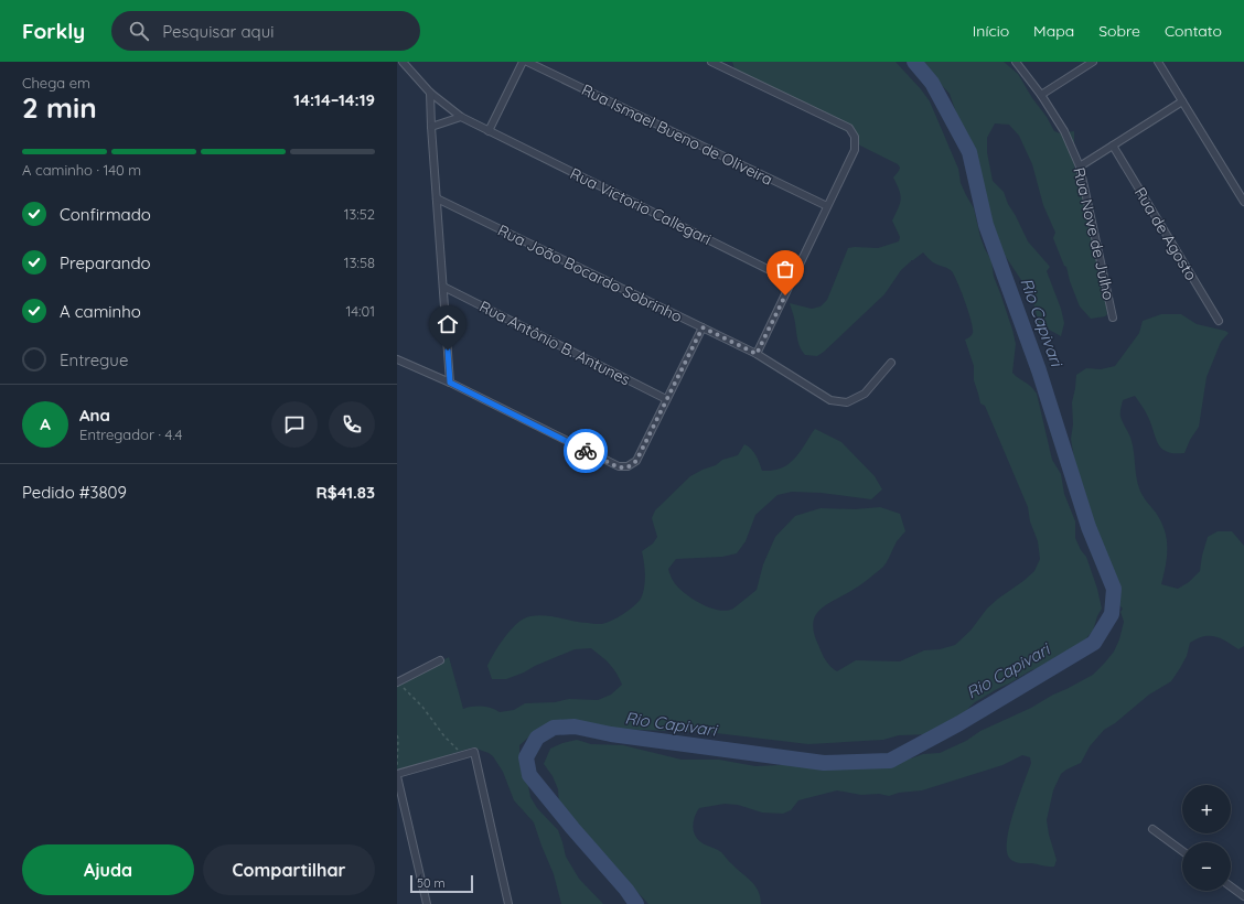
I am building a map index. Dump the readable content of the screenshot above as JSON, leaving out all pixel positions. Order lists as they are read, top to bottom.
{
  "streets": {
    "street": [
      "Rua Ismael Bueno de Oliveira",
      "Rua Victorio Callegari",
      "Rua Nove de Julho",
      "Rua de Agosto",
      "Rua João Bocardo Sobrinho",
      "Rua Antônio B. Antunes"
    ]
  },
  "water": ["Rio Capivari"],
  "scale_bar": "50 m",
  "page": {
    "header": "Forkly",
    "search": "Pesquisar aqui",
    "nav": [
      "Início",
      "Mapa",
      "Sobre",
      "Contato"
    ],
    "heading": ["2 min", "Chega em", "14:14–14:19"],
    "panel": [
      "Ana",
      "Entregador · 4.4",
      "Pedido #3809",
      "R$41.83"
    ],
    "bar": "A caminho · 140 m",
    "list": [
      ["Confirmado", "13:52"],
      ["Preparando", "13:58"],
      ["A caminho", "14:01"],
      "Entregue"
    ],
    "round": "A",
    "map_buttons": ["+", "−"],
    "buttons": ["Ajuda", "Compartilhar"],
    "scale": "50 m"
  }
}
